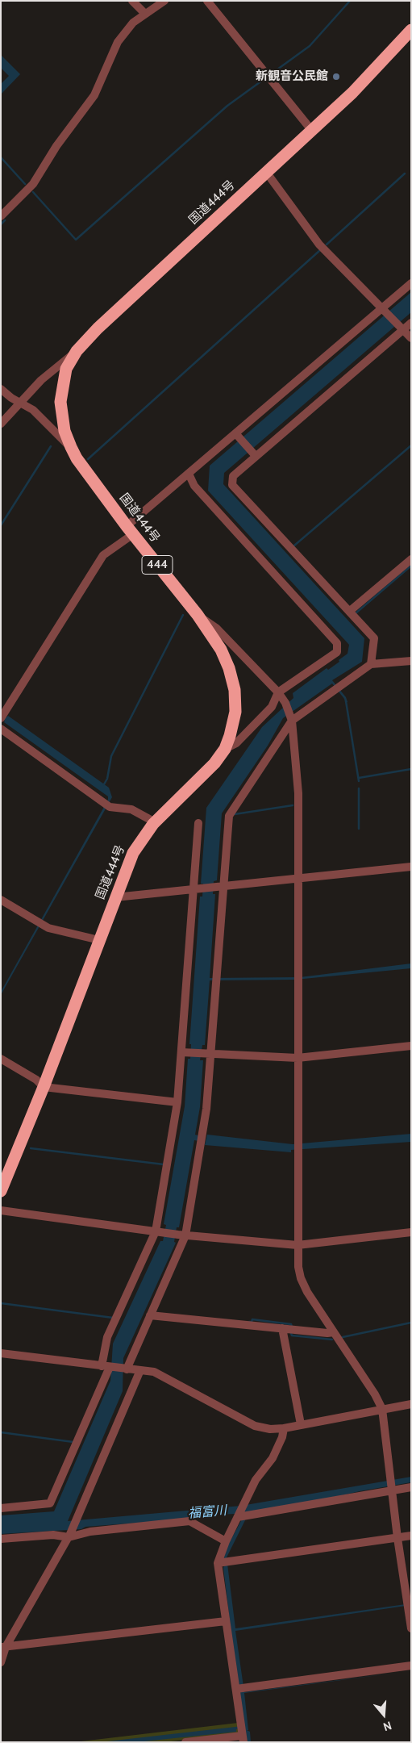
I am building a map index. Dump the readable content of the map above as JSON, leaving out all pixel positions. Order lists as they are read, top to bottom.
{
  "streets": {
    "highway": ["国道444号", "444"]
  },
  "water": ["福富川"],
  "places": ["新観音公民館"],
  "north": "bottom"
}
